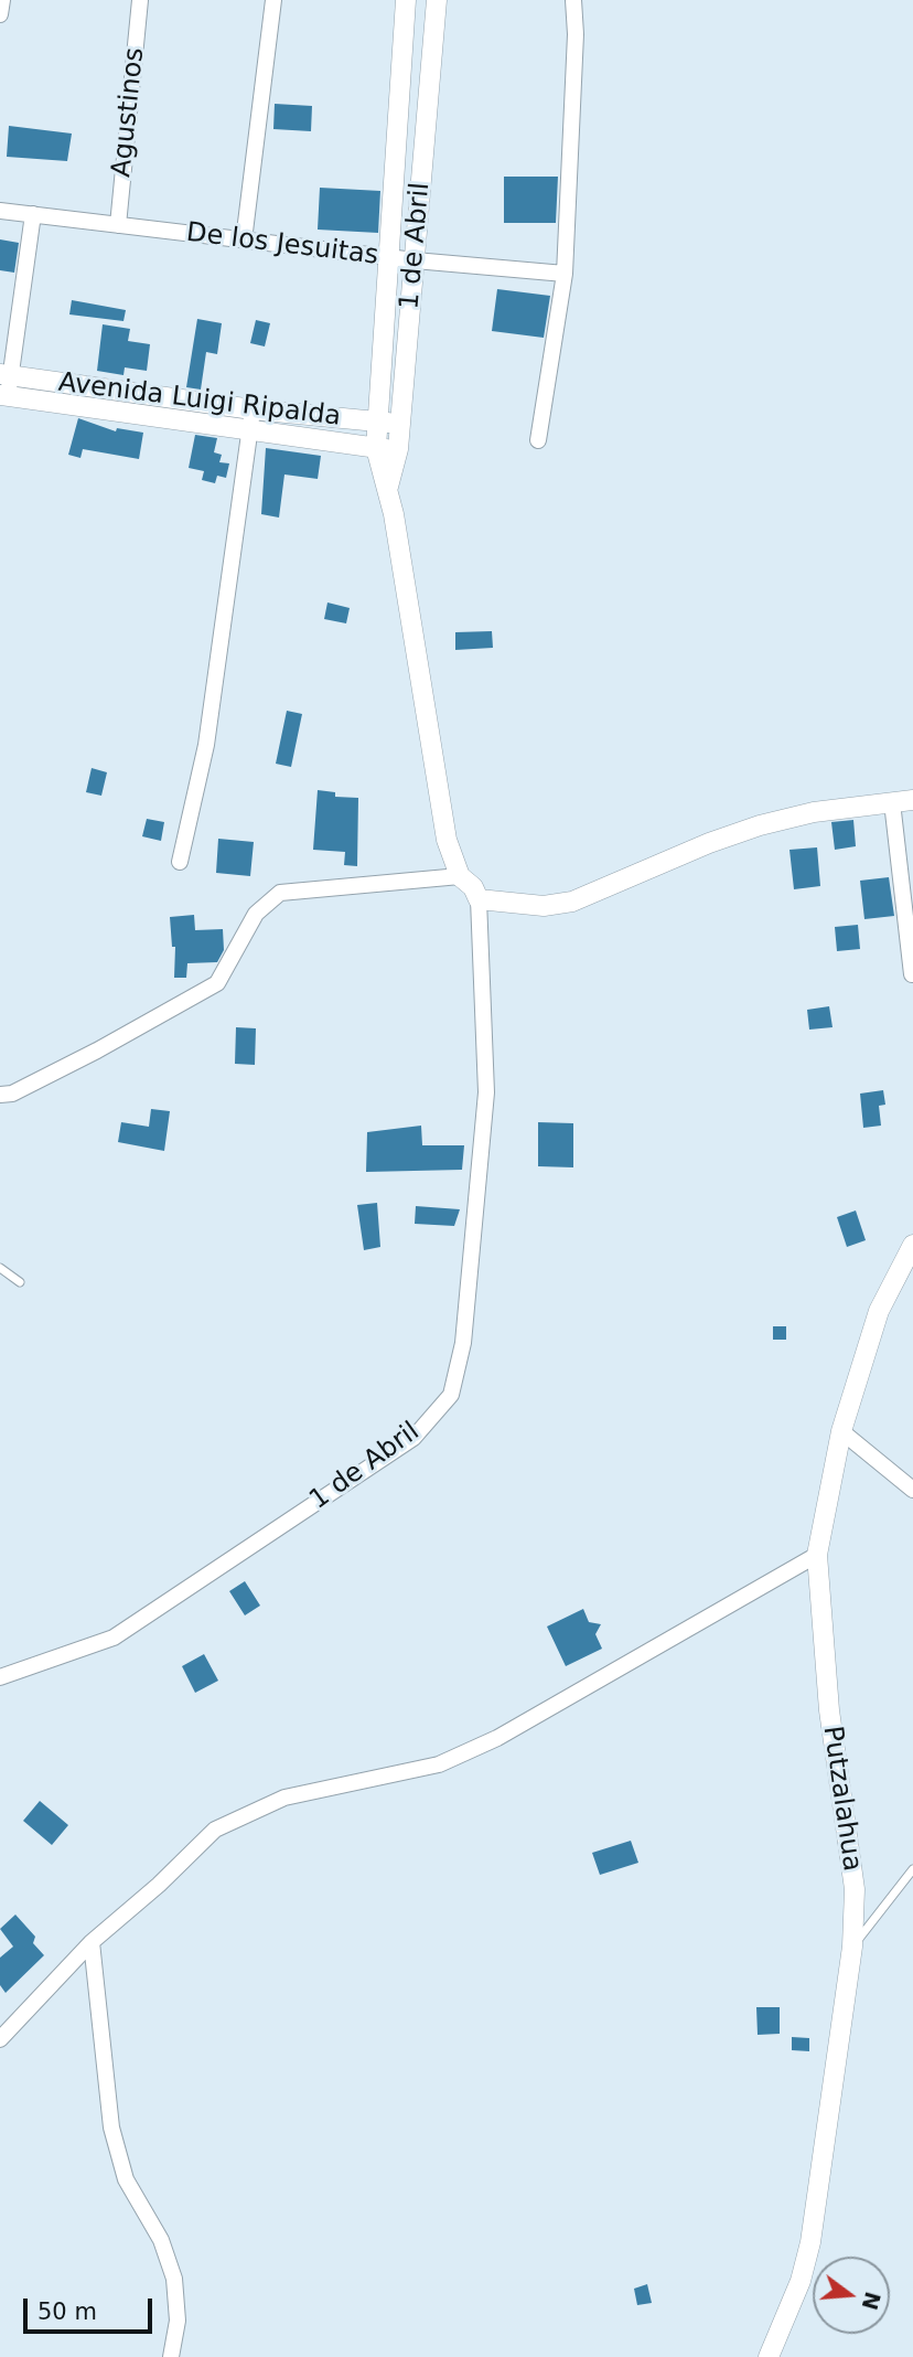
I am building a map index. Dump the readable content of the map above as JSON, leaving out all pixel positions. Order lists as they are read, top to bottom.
{
  "streets": {
    "street": [
      "Agustinos",
      "De los Jesuitas",
      "1 de Abril",
      "Avenida Luigi Ripalda",
      "Putzalahua"
    ]
  },
  "crossings": [
    ["Agustinos", "De los Jesuitas"],
    ["De los Jesuitas", "1 de Abril"],
    ["1 de Abril", "Avenida Luigi Ripalda"]
  ],
  "scale_bar": "50 m",
  "north": "right"
}
